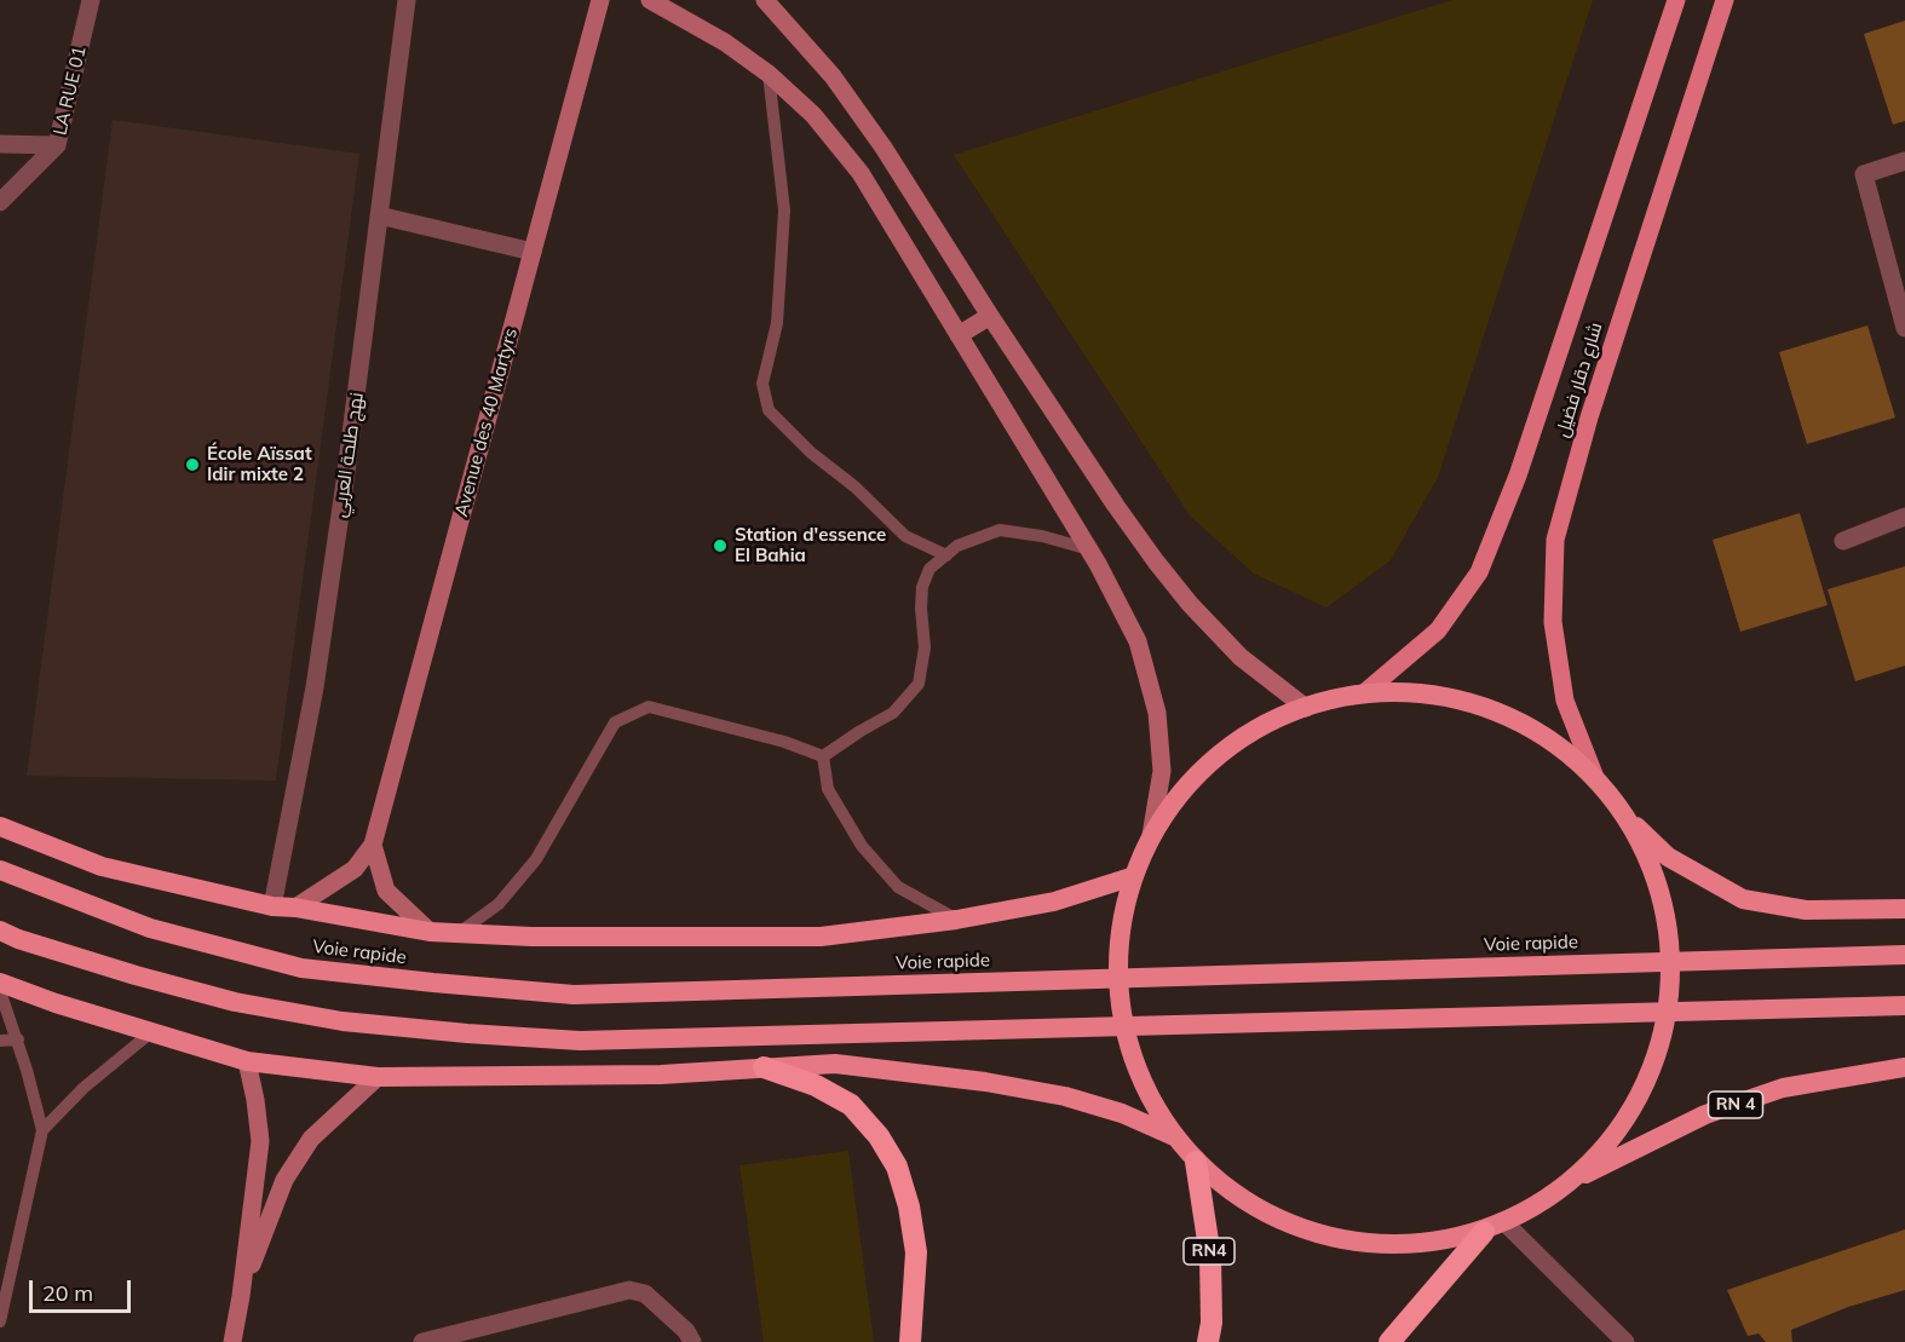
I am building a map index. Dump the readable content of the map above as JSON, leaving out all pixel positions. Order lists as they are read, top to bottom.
{
  "streets": {
    "highway": ["Voie rapide", "RN 4", "RN4"],
    "main road": ["شارع دقار فضيل", "Avenue des 40 Martyrs"],
    "street": ["LA RUE 01", "نهج طلحة العربي"]
  },
  "places": ["École Aïssat Idir mixte 2", "Station d'essence El Bahia"],
  "scale_bar": "20 m"
}
